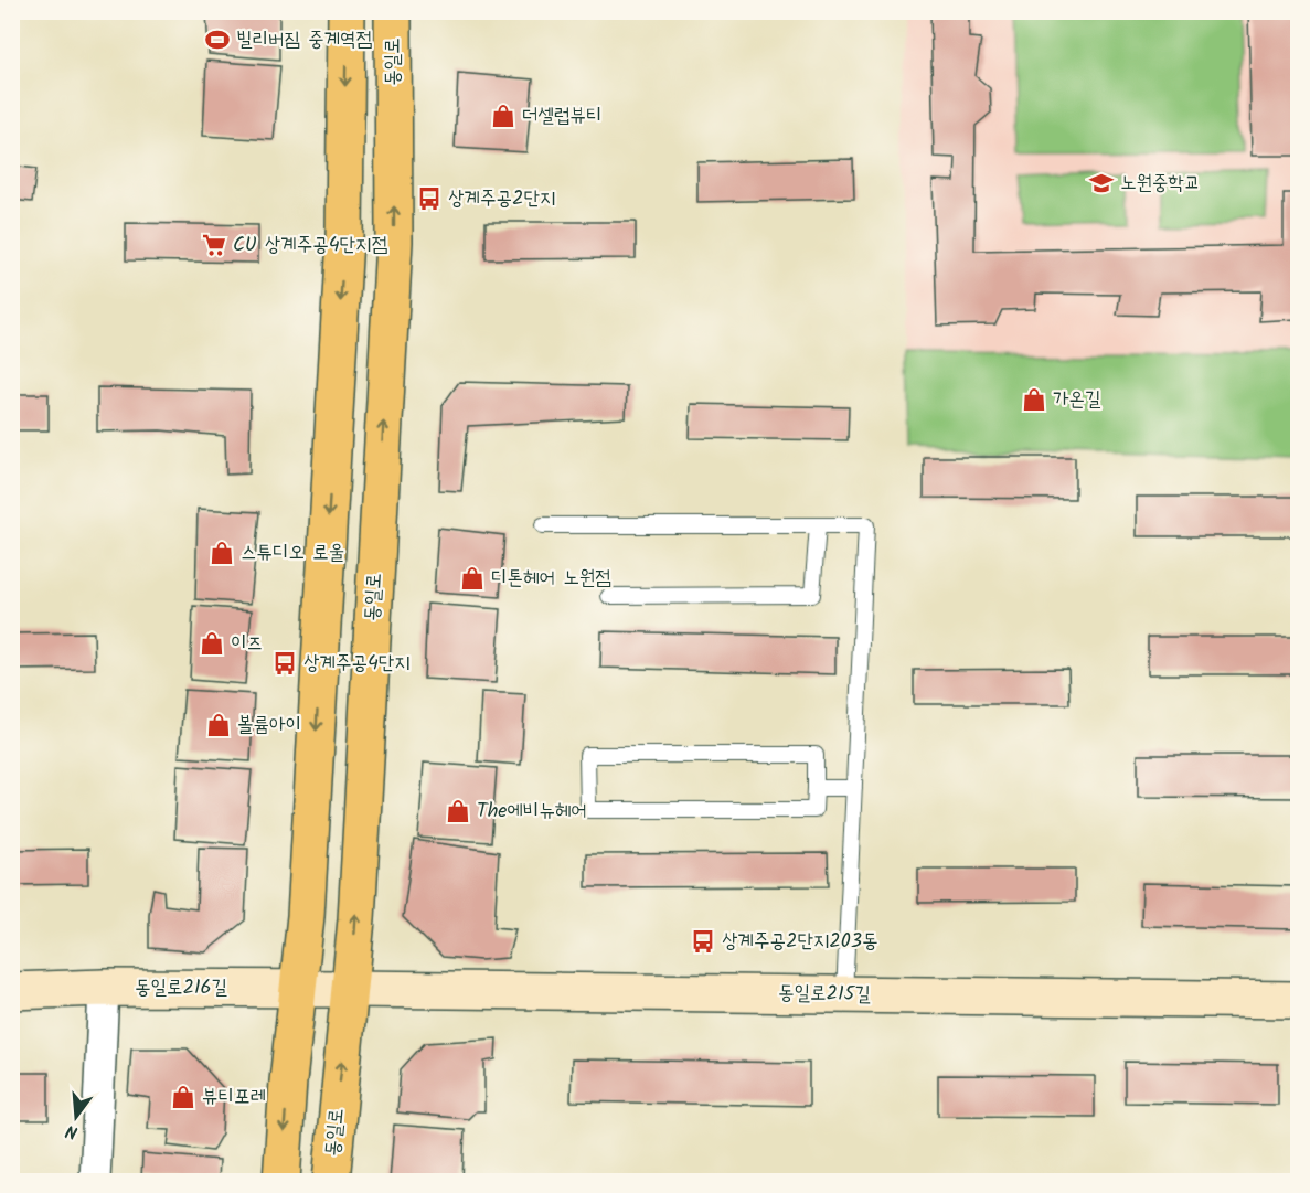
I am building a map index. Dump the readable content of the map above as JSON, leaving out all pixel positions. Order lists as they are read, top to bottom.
{
  "streets": {
    "main road": ["동일로"],
    "street": ["동일로216길", "동일로215길"]
  },
  "crossings": [
    ["동일로", "동일로216길"],
    ["동일로", "동일로215길"],
    ["동일로216길", "동일로215길"]
  ],
  "places": {
    "sports": ["빌리버짐 중계역점"],
    "shop": [
      "더셀럽뷰티",
      "가온길",
      "스튜디오 로울",
      "디톤헤어 노원점",
      "이즈",
      "볼륨아이",
      "The에비뉴헤어",
      "뷰티포레"
    ],
    "school or university": ["노원중학교"],
    "bus stop": ["상계주공2단지", "상계주공4단지", "상계주공2단지203동"],
    "supermarket": ["CU 상계주공4단지점"]
  },
  "north": "bottom"
}
